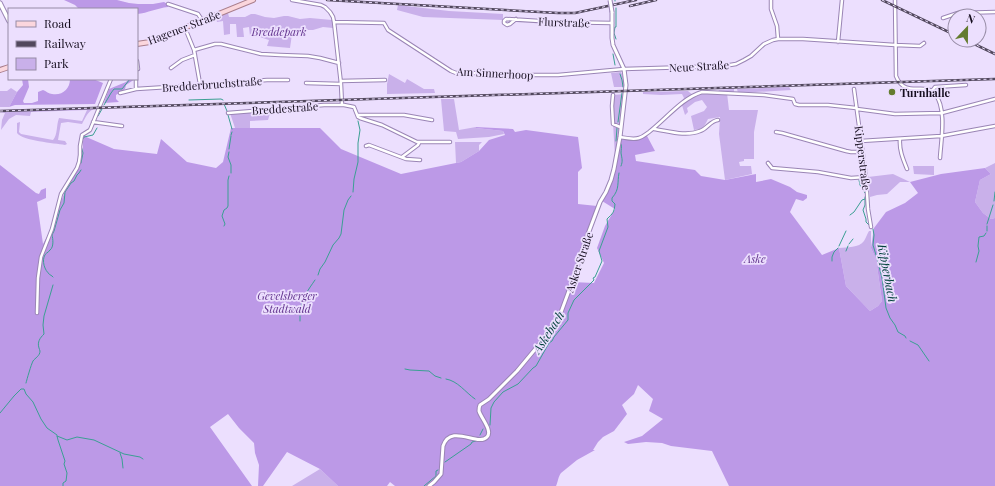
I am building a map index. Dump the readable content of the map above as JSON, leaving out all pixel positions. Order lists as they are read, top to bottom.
{
  "streets": {
    "main road": ["Hagener Straße"],
    "street": [
      "Flurstraße",
      "Neue Straße",
      "Am Sinnerhoop",
      "Bredderbruchstraße",
      "Breddestraße",
      "Kipperstraße",
      "Asker Straße"
    ]
  },
  "crossings": [
    ["Flurstraße", "Asker Straße"],
    ["Neue Straße", "Am Sinnerhoop"],
    ["Neue Straße", "Asker Straße"],
    ["Am Sinnerhoop", "Asker Straße"]
  ],
  "water": ["Kipperbach", "Askebach"],
  "parks": ["Breddepark", "Aske", "Gevelsberger Stadtwald"],
  "places": ["Turnhalle"],
  "legend": ["Road", "Railway", "Park"],
  "north": "top"
}
